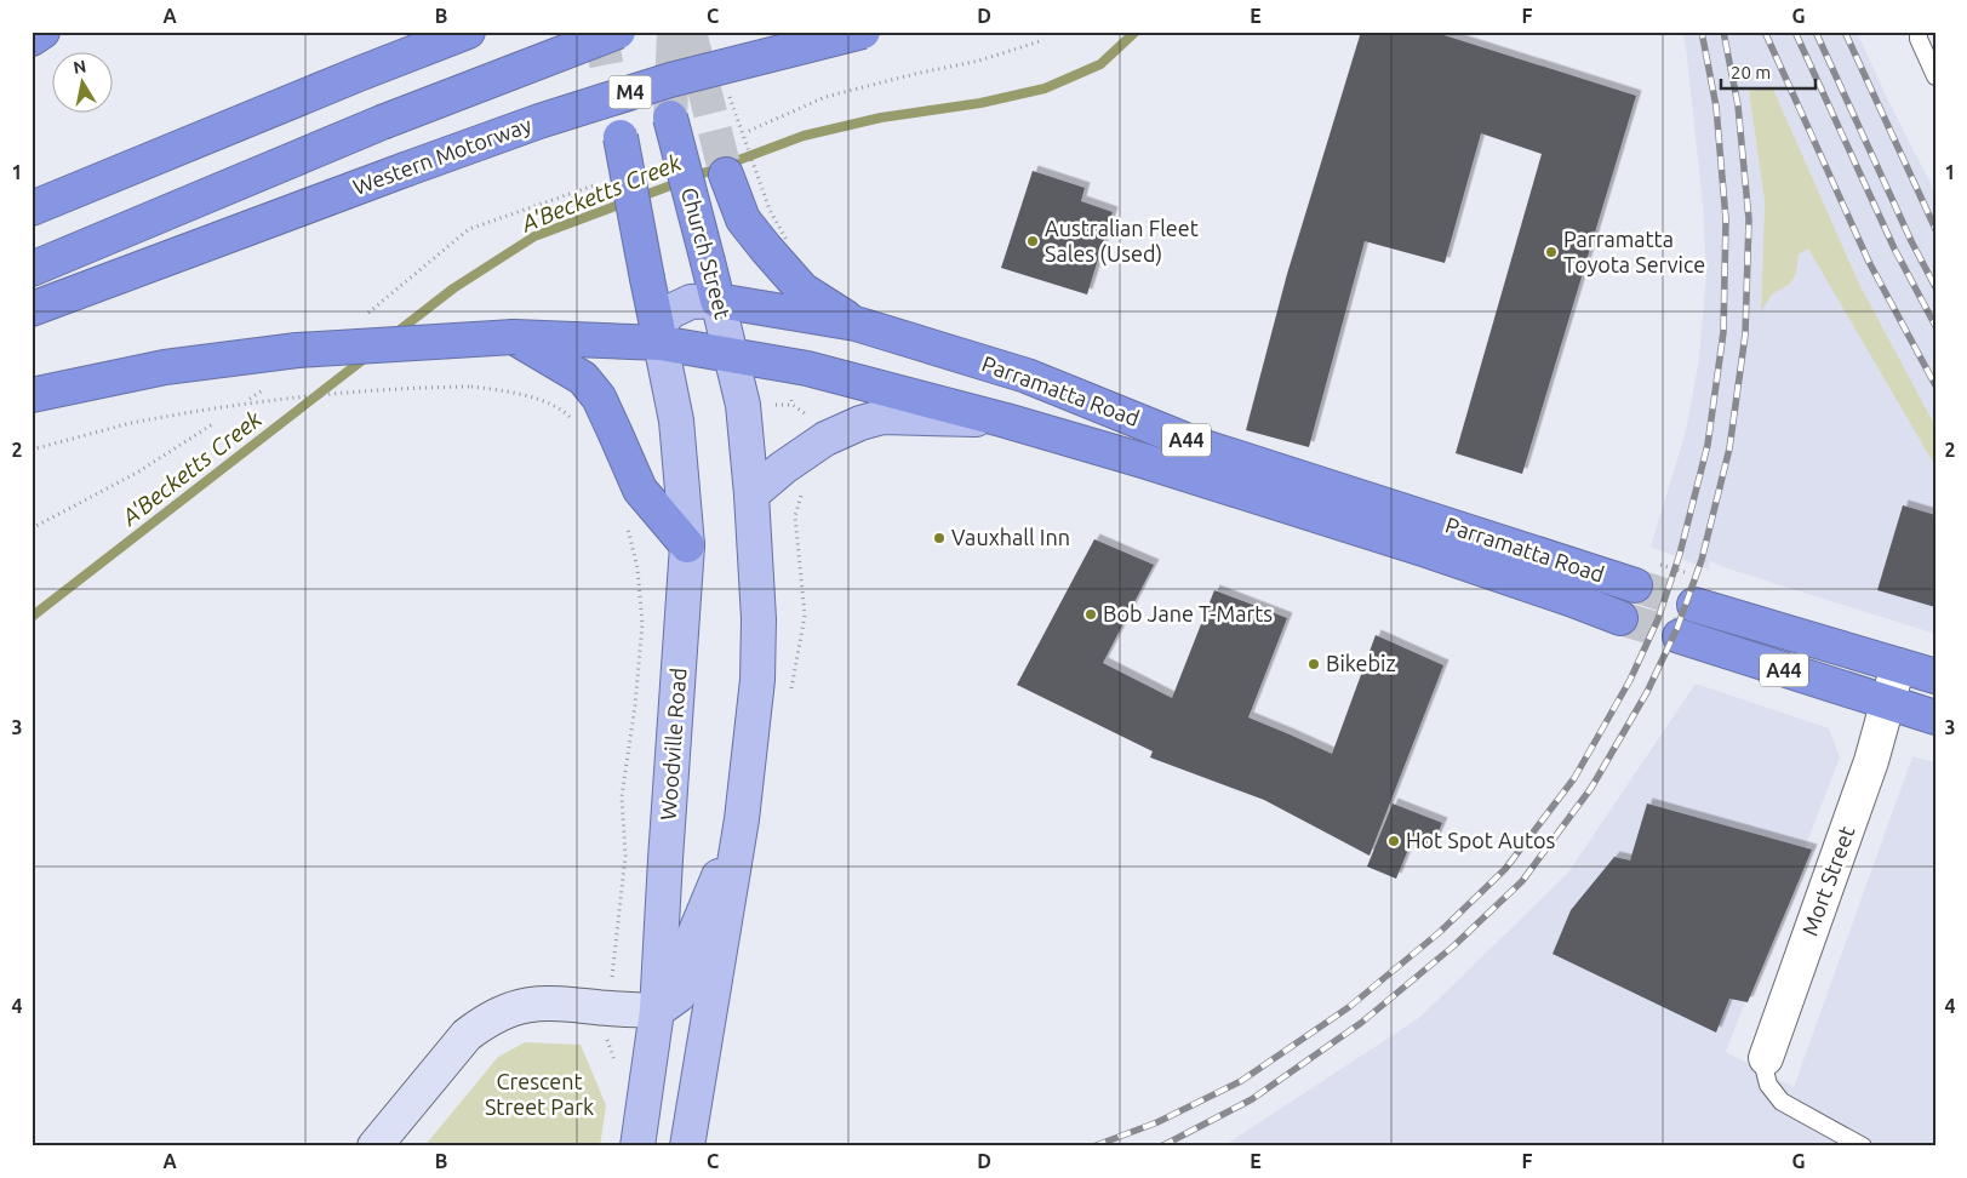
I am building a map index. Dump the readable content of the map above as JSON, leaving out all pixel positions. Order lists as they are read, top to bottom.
{
  "streets": {
    "highway": [
      "M4",
      "Western Motorway",
      "Church Street",
      "Parramatta Road",
      "A44"
    ],
    "main road": ["Woodville Road"],
    "street": ["Mort Street"]
  },
  "crossings": [
    ["Church Street", "Parramatta Road"],
    ["Parramatta Road", "A44"],
    ["Parramatta Road", "Woodville Road"],
    ["A44", "Mort Street"]
  ],
  "water": ["A'Becketts Creek"],
  "parks": ["Crescent Street Park"],
  "places": [
    "Australian Fleet Sales (Used)",
    "Parramatta Toyota Service",
    "Vauxhall Inn",
    "Bob Jane T-Marts",
    "Bikebiz",
    "Hot Spot Autos"
  ],
  "scale_bar": "20 m",
  "north": "top",
  "grid": {
    "columns": [
      "A",
      "B",
      "C",
      "D",
      "E",
      "F",
      "G"
    ],
    "rows": [
      "1",
      "2",
      "3",
      "4"
    ]
  }
}
